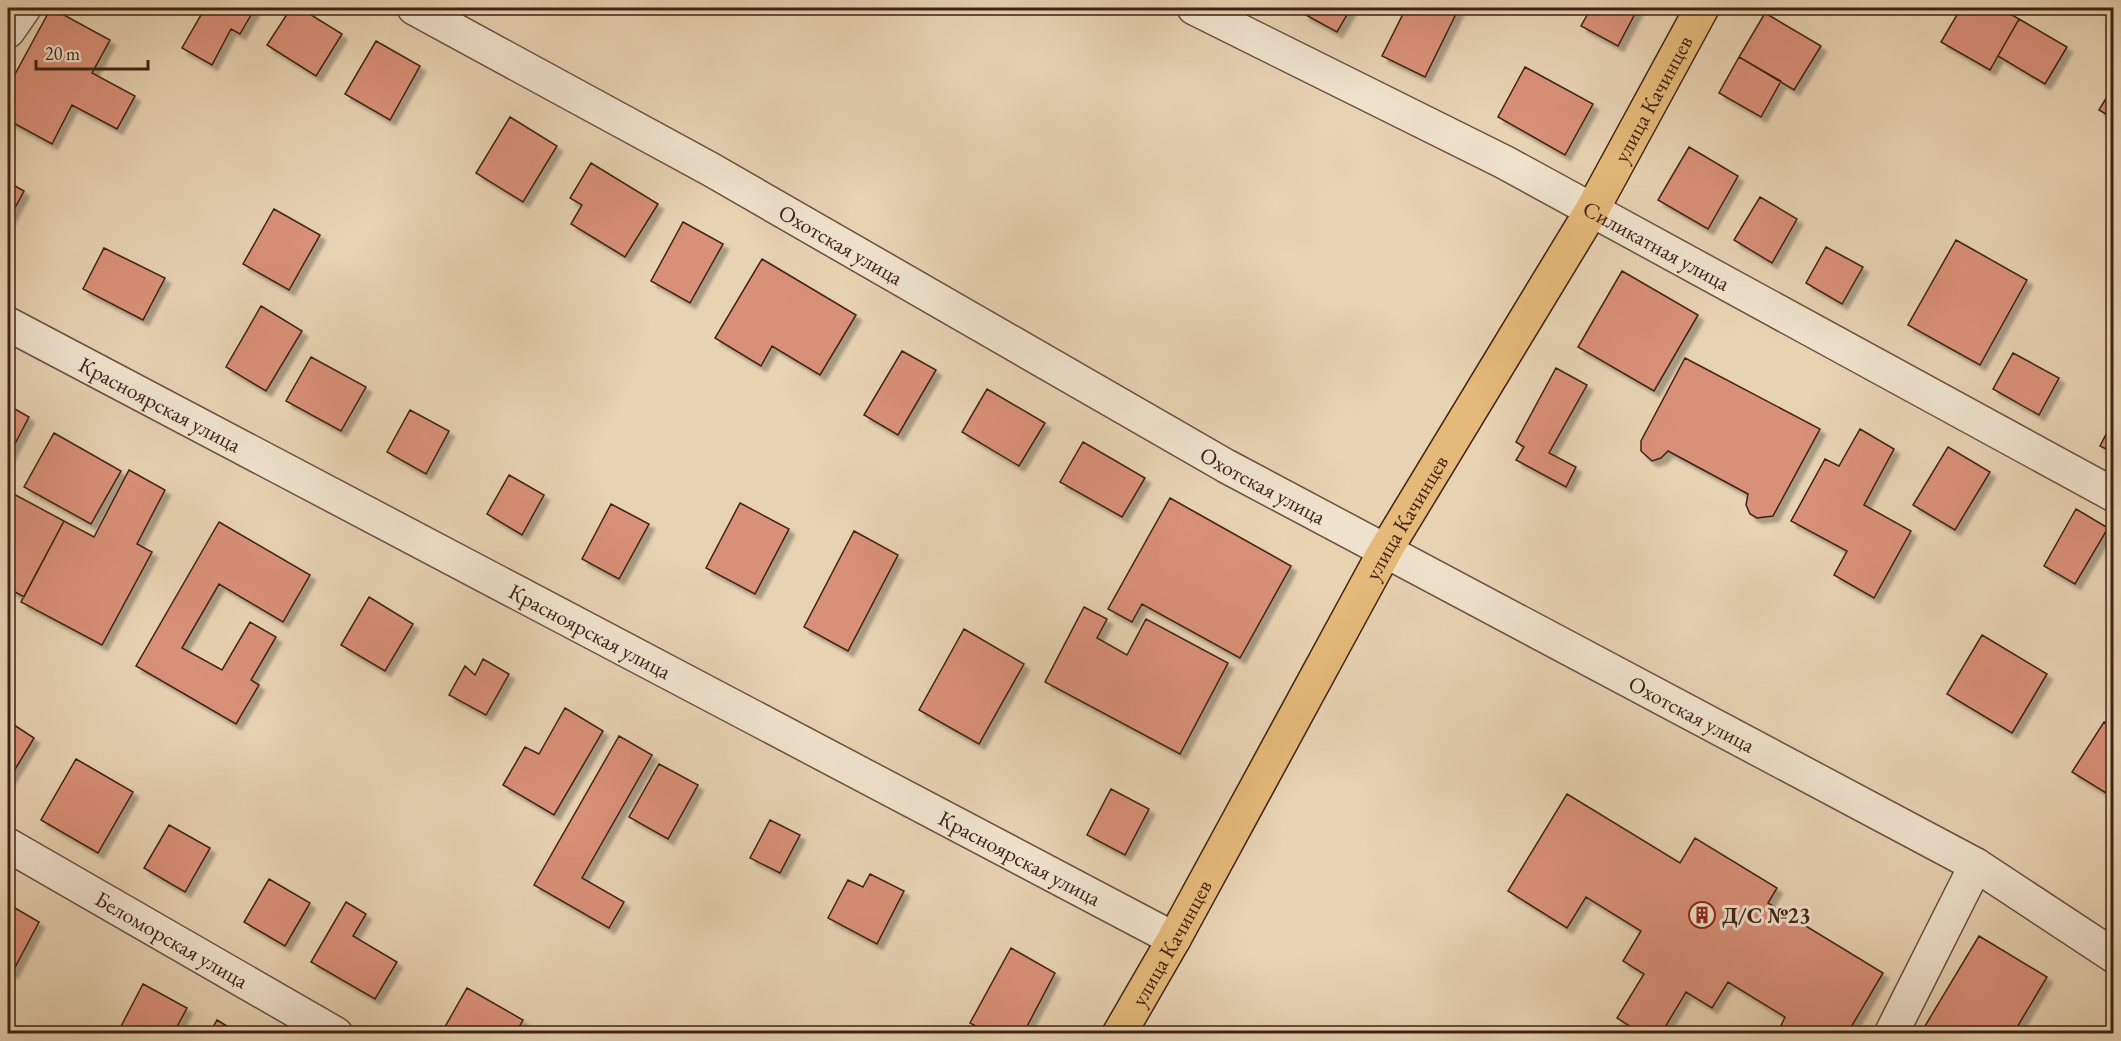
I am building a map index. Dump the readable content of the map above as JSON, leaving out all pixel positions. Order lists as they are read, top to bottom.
{
  "streets": {
    "main road": ["улица Качинцев"],
    "street": [
      "Охотская улица",
      "Силикатная улица",
      "Красноярская улица",
      "Беломорская улица"
    ]
  },
  "crossings": [
    ["улица Качинцев", "Охотская улица"],
    ["улица Качинцев", "Силикатная улица"],
    ["улица Качинцев", "Красноярская улица"]
  ],
  "places": {
    "building": ["Д/С №23"]
  },
  "scale_bar": "20 m"
}
